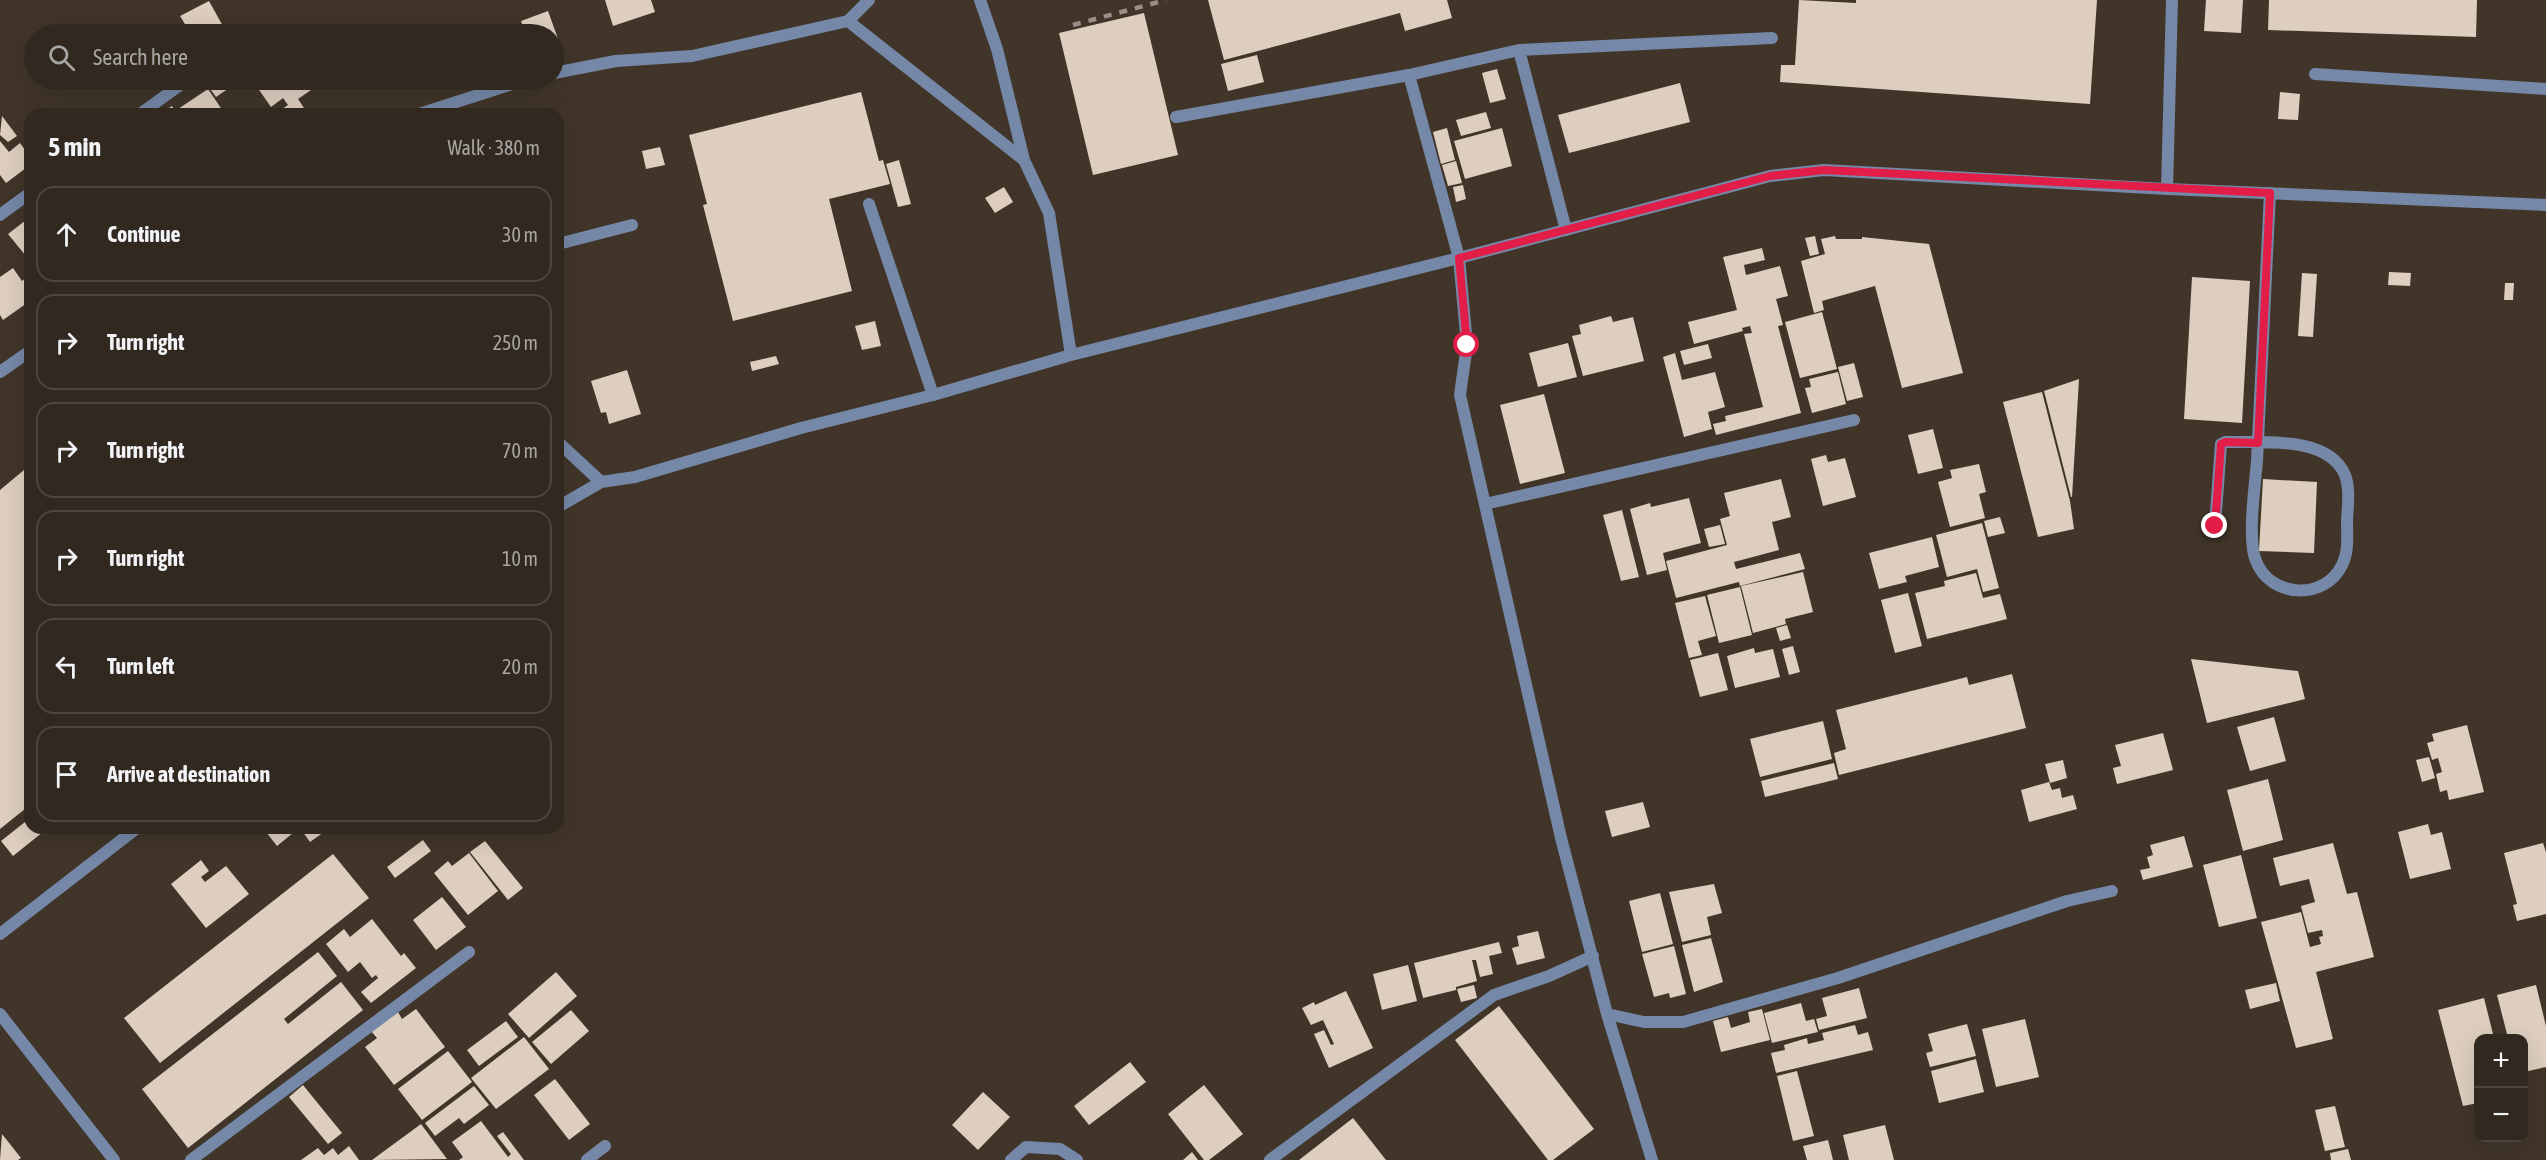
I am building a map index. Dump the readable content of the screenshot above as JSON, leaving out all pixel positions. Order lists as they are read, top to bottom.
{
  "page": {
    "search": "Search here",
    "heading": ["5 min", "Walk · 380 m"],
    "list": [
      ["Continue", "30 m"],
      ["Turn right", "250 m"],
      ["Turn right", "70 m"],
      ["Turn right", "10 m"],
      ["Turn left", "20 m"],
      "Arrive at destination"
    ],
    "map_buttons": ["+", "−"]
  }
}
